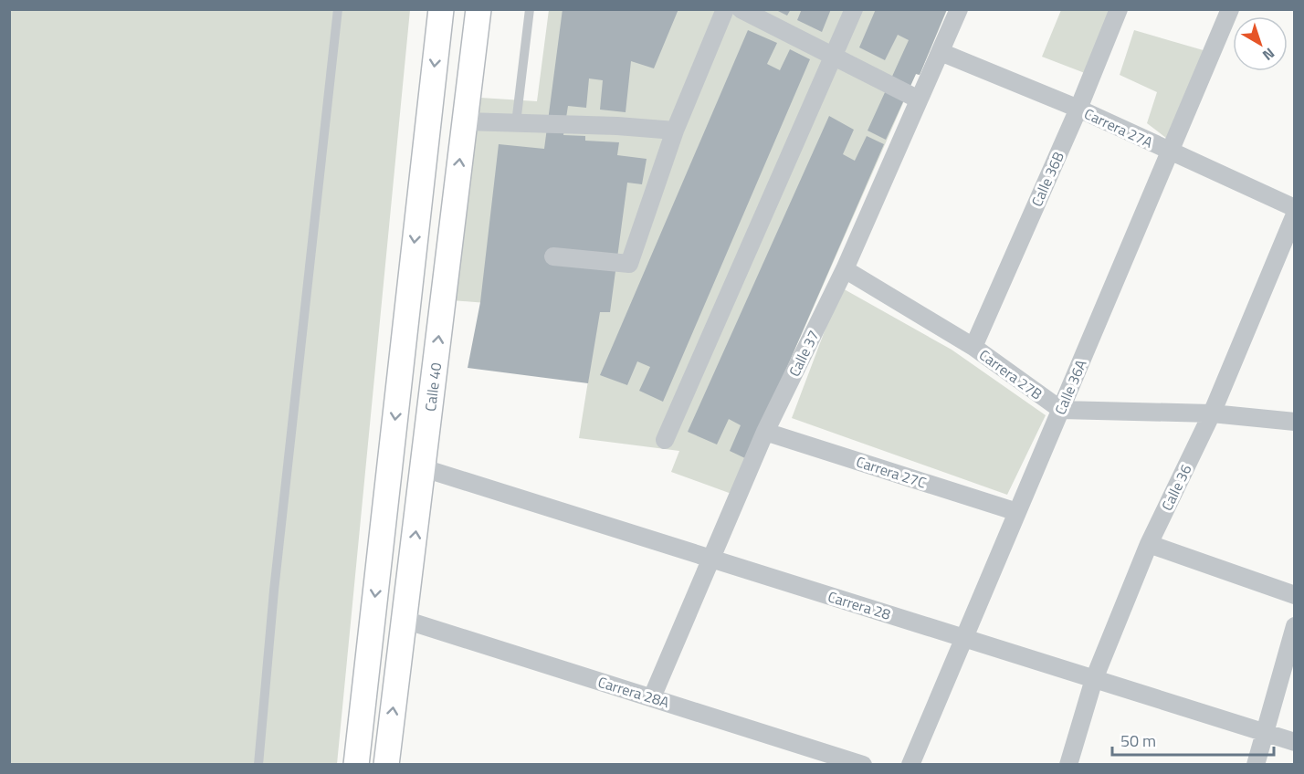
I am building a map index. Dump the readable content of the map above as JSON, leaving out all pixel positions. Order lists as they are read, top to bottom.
{
  "streets": {
    "main road": ["Calle 40"],
    "street": [
      "Carrera 27A",
      "Calle 36B",
      "Calle 37",
      "Carrera 27B",
      "Calle 36A",
      "Carrera 27C",
      "Calle 36",
      "Carrera 28",
      "Carrera 28A"
    ]
  },
  "crossings": [
    ["Carrera 27A", "Calle 36B"],
    ["Carrera 27A", "Calle 37"],
    ["Carrera 27A", "Calle 36A"],
    ["Calle 36B", "Carrera 27B"],
    ["Calle 37", "Carrera 27B"],
    ["Calle 37", "Carrera 27C"],
    ["Calle 37", "Carrera 28"],
    ["Calle 37", "Carrera 28A"],
    ["Carrera 27B", "Calle 36A"],
    ["Calle 40", "Carrera 28"],
    ["Calle 40", "Carrera 28A"],
    ["Calle 36A", "Carrera 27C"],
    ["Calle 36A", "Carrera 28"],
    ["Calle 36", "Carrera 28"]
  ],
  "scale_bar": "50 m",
  "north": "bottom right"
}
